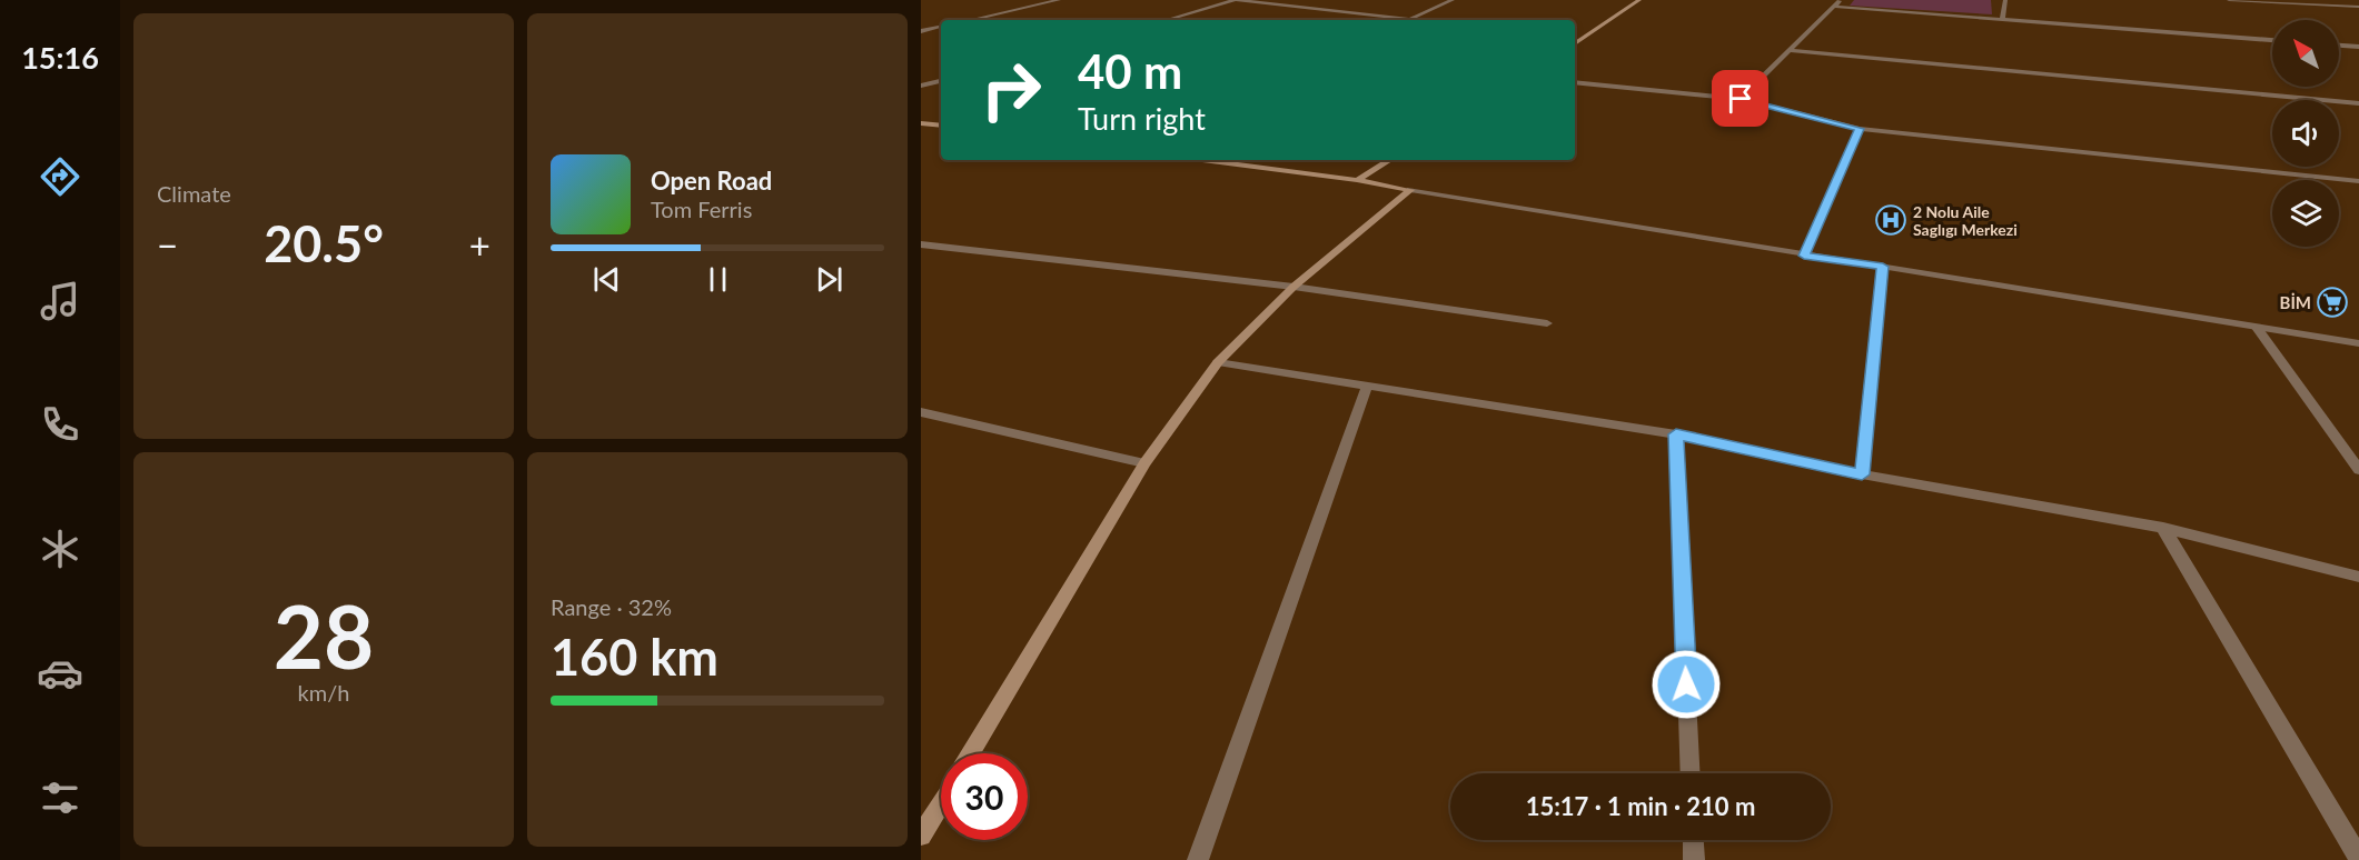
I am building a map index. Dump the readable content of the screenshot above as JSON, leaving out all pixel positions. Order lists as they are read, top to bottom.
{
  "places": {
    "hospital": ["2 Nolu Aile Saglıgı Merkezi"],
    "supermarket": ["BİM"]
  },
  "north": "top left",
  "page": {
    "tabs": "15:16",
    "tile": [
      "Climate",
      ["28", "km/h"],
      ["Range · 32%", "160 km"]
    ],
    "turn": ["40 m", "Turn right"],
    "song": ["Open Road", "Tom Ferris"],
    "heat": ["−", "20.5°", "+"],
    "limit": "30",
    "trip": "15:17 · 1 min · 210 m"
  }
}
